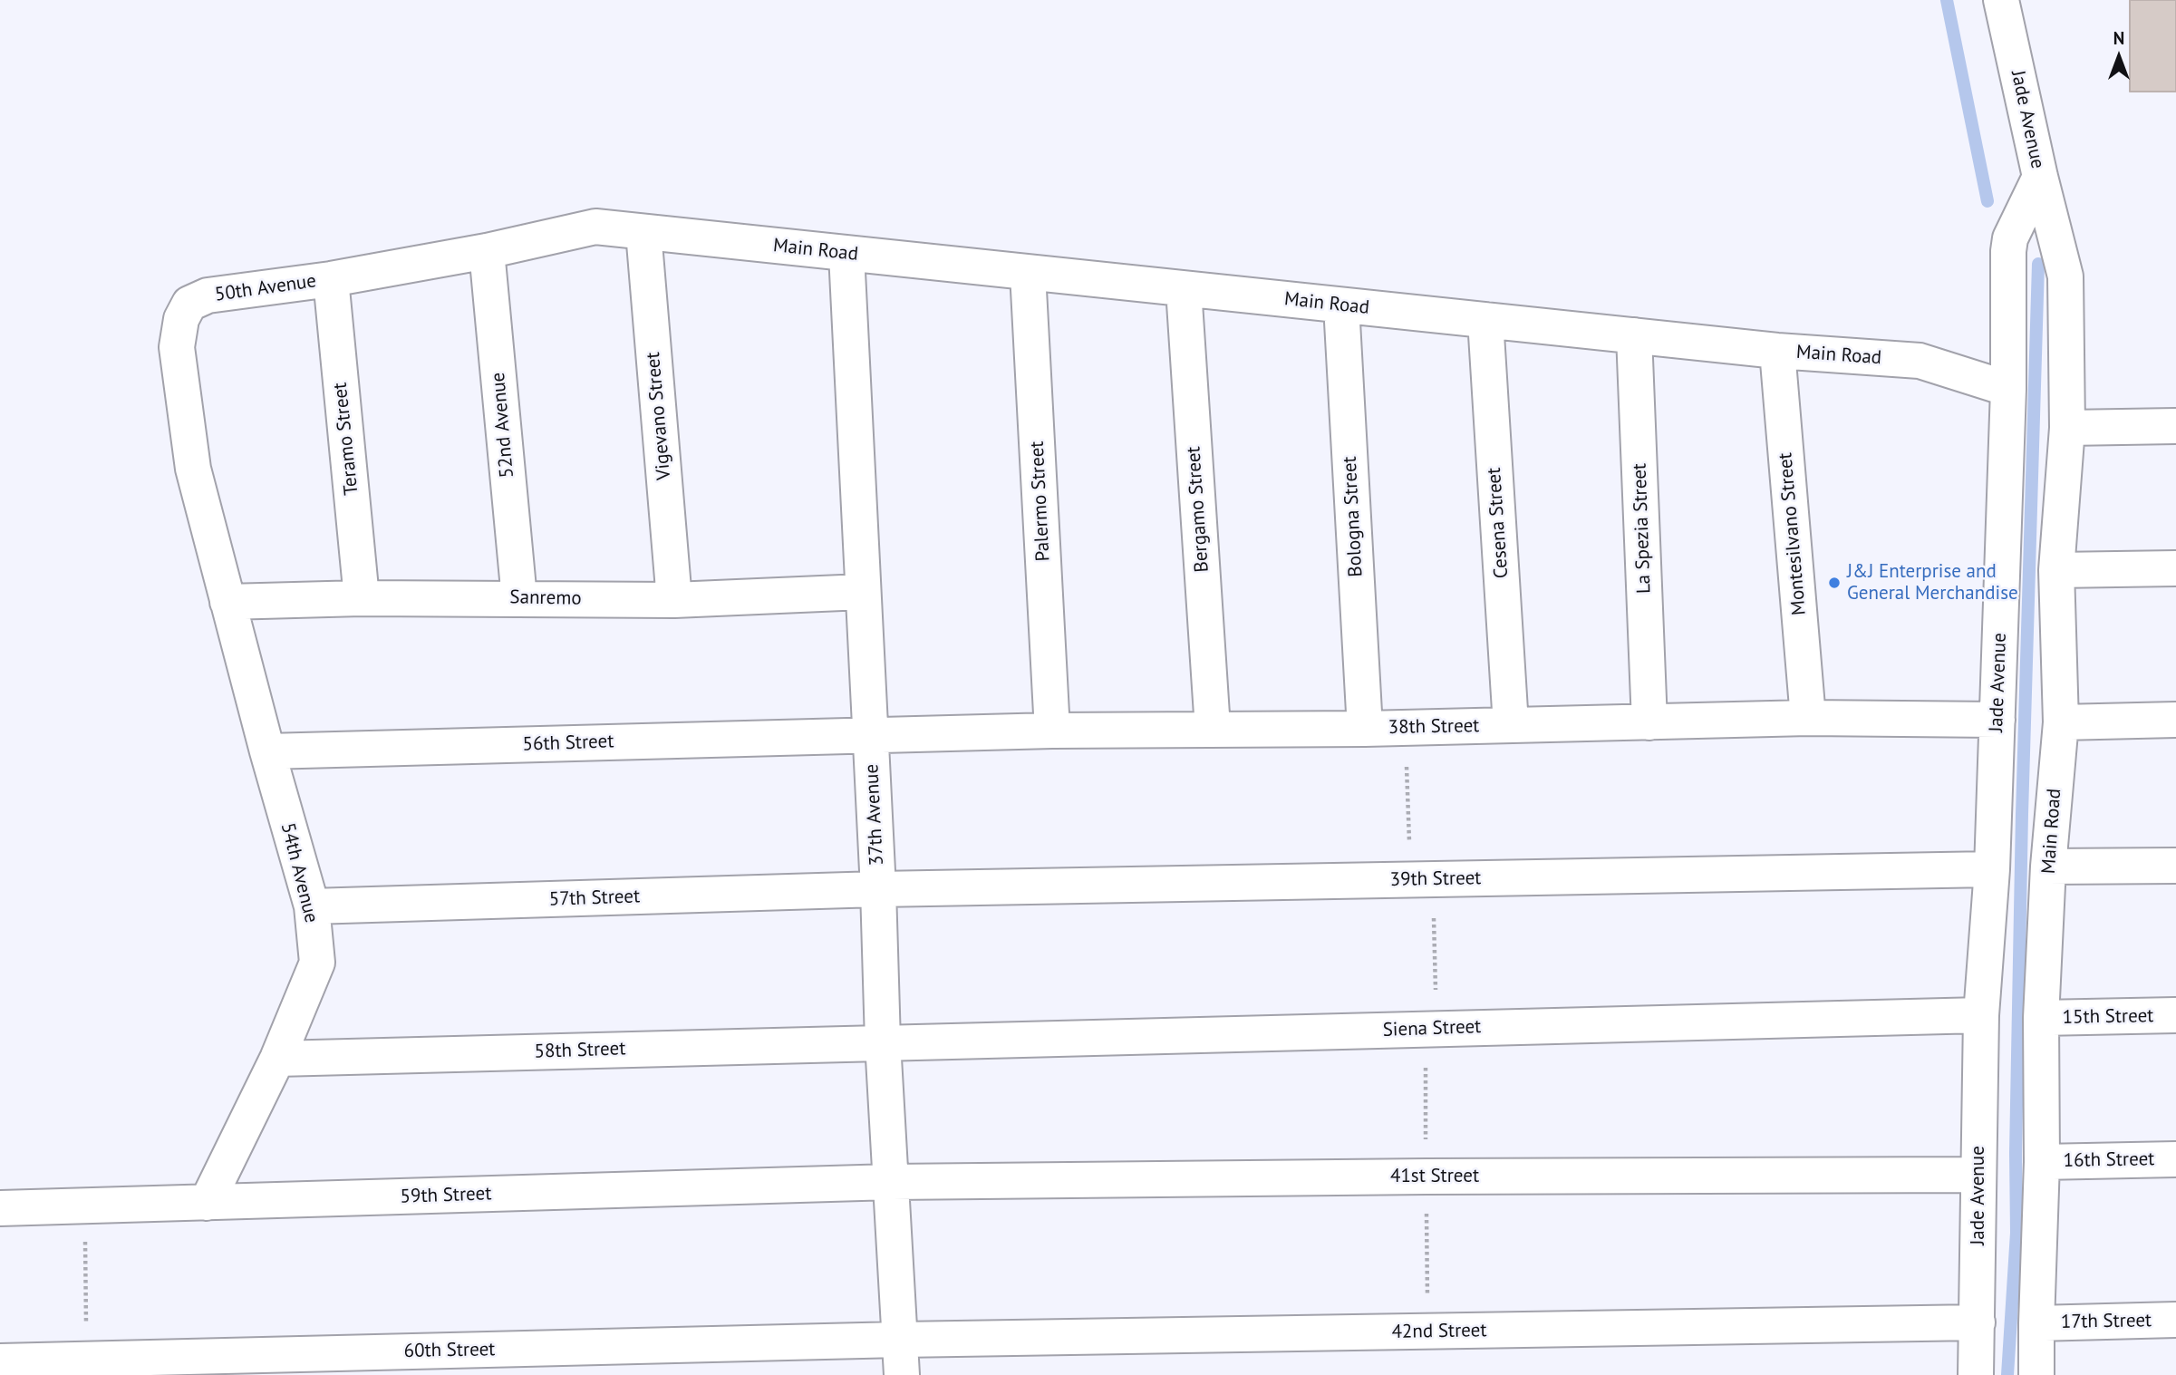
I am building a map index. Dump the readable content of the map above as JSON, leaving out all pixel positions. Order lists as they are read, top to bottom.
{
  "streets": {
    "street": [
      "Jade Avenue",
      "Main Road",
      "50th Avenue",
      "Vigevano Street",
      "52nd Avenue",
      "Teramo Street",
      "Palermo Street",
      "Bergamo Street",
      "Bologna Street",
      "Cesena Street",
      "La Spezia Street",
      "Montesilvano Street",
      "Sanremo",
      "38th Street",
      "56th Street",
      "37th Avenue",
      "54th Avenue",
      "39th Street",
      "57th Street",
      "15th Street",
      "Siena Street",
      "58th Street",
      "16th Street",
      "41st Street",
      "59th Street",
      "17th Street",
      "42nd Street",
      "60th Street"
    ]
  },
  "crossings": [
    ["Jade Avenue", "Main Road"],
    ["Jade Avenue", "38th Street"],
    ["Jade Avenue", "39th Street"],
    ["Jade Avenue", "Siena Street"],
    ["Jade Avenue", "41st Street"],
    ["Jade Avenue", "42nd Street"],
    ["Main Road", "50th Avenue"],
    ["Main Road", "Vigevano Street"],
    ["Main Road", "Palermo Street"],
    ["Main Road", "Bergamo Street"],
    ["Main Road", "Bologna Street"],
    ["Main Road", "Cesena Street"],
    ["Main Road", "La Spezia Street"],
    ["Main Road", "Montesilvano Street"],
    ["Main Road", "37th Avenue"],
    ["Main Road", "15th Street"],
    ["Main Road", "16th Street"],
    ["Main Road", "17th Street"],
    ["50th Avenue", "Vigevano Street"],
    ["50th Avenue", "52nd Avenue"],
    ["50th Avenue", "Teramo Street"],
    ["50th Avenue", "Sanremo"],
    ["50th Avenue", "54th Avenue"],
    ["Vigevano Street", "Sanremo"],
    ["52nd Avenue", "Sanremo"],
    ["Teramo Street", "Sanremo"],
    ["Palermo Street", "38th Street"],
    ["Bergamo Street", "38th Street"],
    ["Bologna Street", "38th Street"],
    ["Cesena Street", "38th Street"],
    ["La Spezia Street", "38th Street"],
    ["Montesilvano Street", "38th Street"],
    ["Sanremo", "37th Avenue"],
    ["Sanremo", "54th Avenue"],
    ["38th Street", "56th Street"],
    ["38th Street", "37th Avenue"],
    ["56th Street", "37th Avenue"],
    ["56th Street", "54th Avenue"],
    ["37th Avenue", "39th Street"],
    ["37th Avenue", "57th Street"],
    ["37th Avenue", "Siena Street"],
    ["37th Avenue", "58th Street"],
    ["37th Avenue", "41st Street"],
    ["37th Avenue", "59th Street"],
    ["37th Avenue", "42nd Street"],
    ["37th Avenue", "60th Street"],
    ["54th Avenue", "57th Street"],
    ["54th Avenue", "58th Street"],
    ["54th Avenue", "59th Street"],
    ["39th Street", "57th Street"],
    ["Siena Street", "58th Street"],
    ["41st Street", "59th Street"],
    ["42nd Street", "60th Street"]
  ],
  "places": ["J&J Enterprise and General Merchandise"],
  "north": "top"
}
